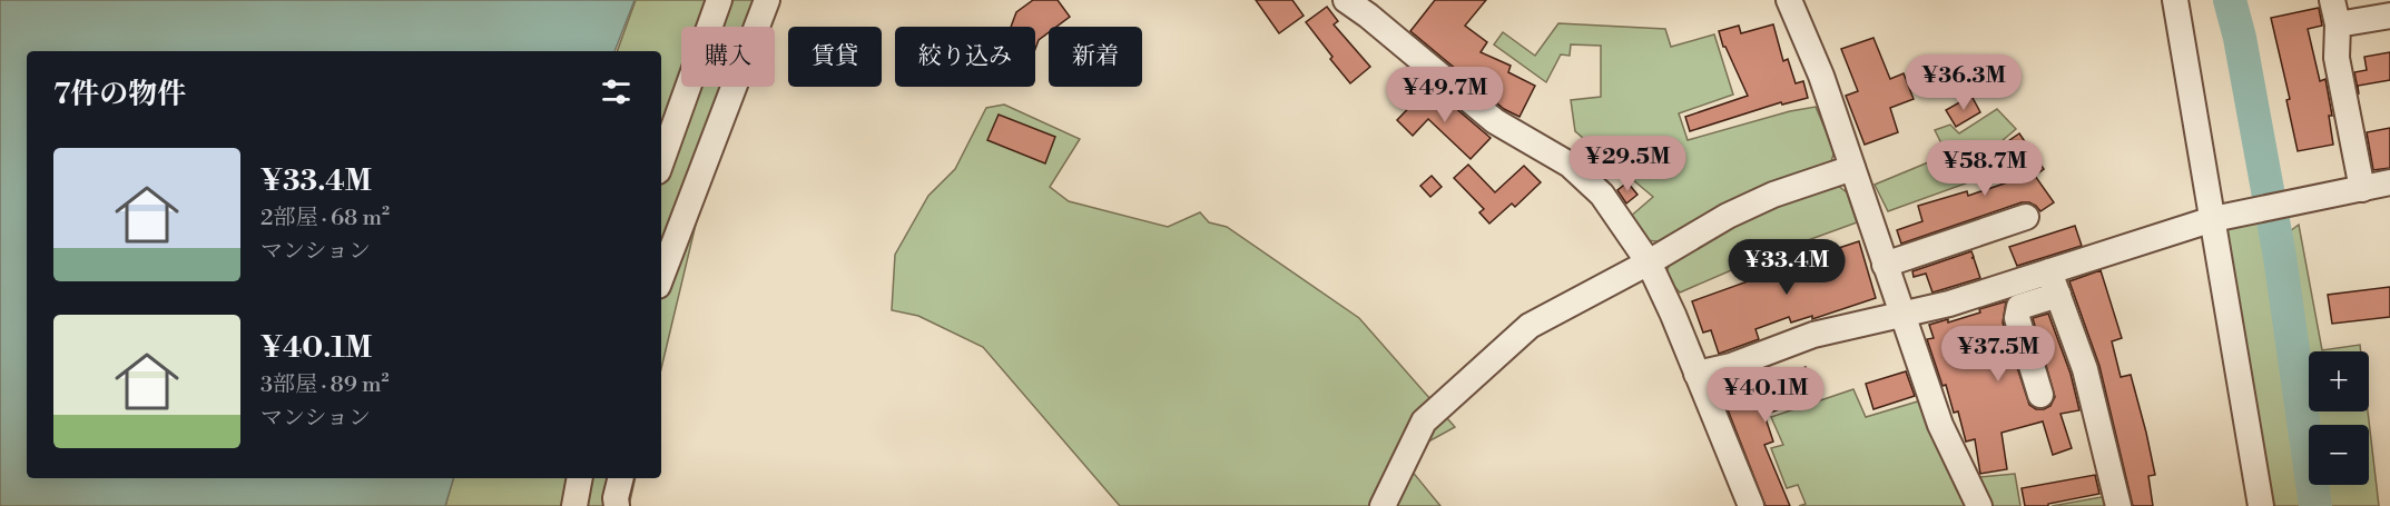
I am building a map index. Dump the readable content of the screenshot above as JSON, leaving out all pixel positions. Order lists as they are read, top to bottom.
{
  "page": {
    "chip": [
      "購入",
      "賃貸",
      "絞り込み",
      "新着"
    ],
    "heading": "7件の物件",
    "price": [
      "¥36.3M",
      "¥49.7M",
      "¥29.5M",
      "¥58.7M",
      "¥33.4M",
      "¥37.5M",
      "¥40.1M"
    ],
    "list": [
      {
        "name": "¥33.4M",
        "note": "2部屋 · 68 m² · マンション"
      },
      {
        "name": "¥40.1M",
        "note": "3部屋 · 89 m² · マンション"
      }
    ],
    "map_buttons": ["+", "−"]
  }
}
